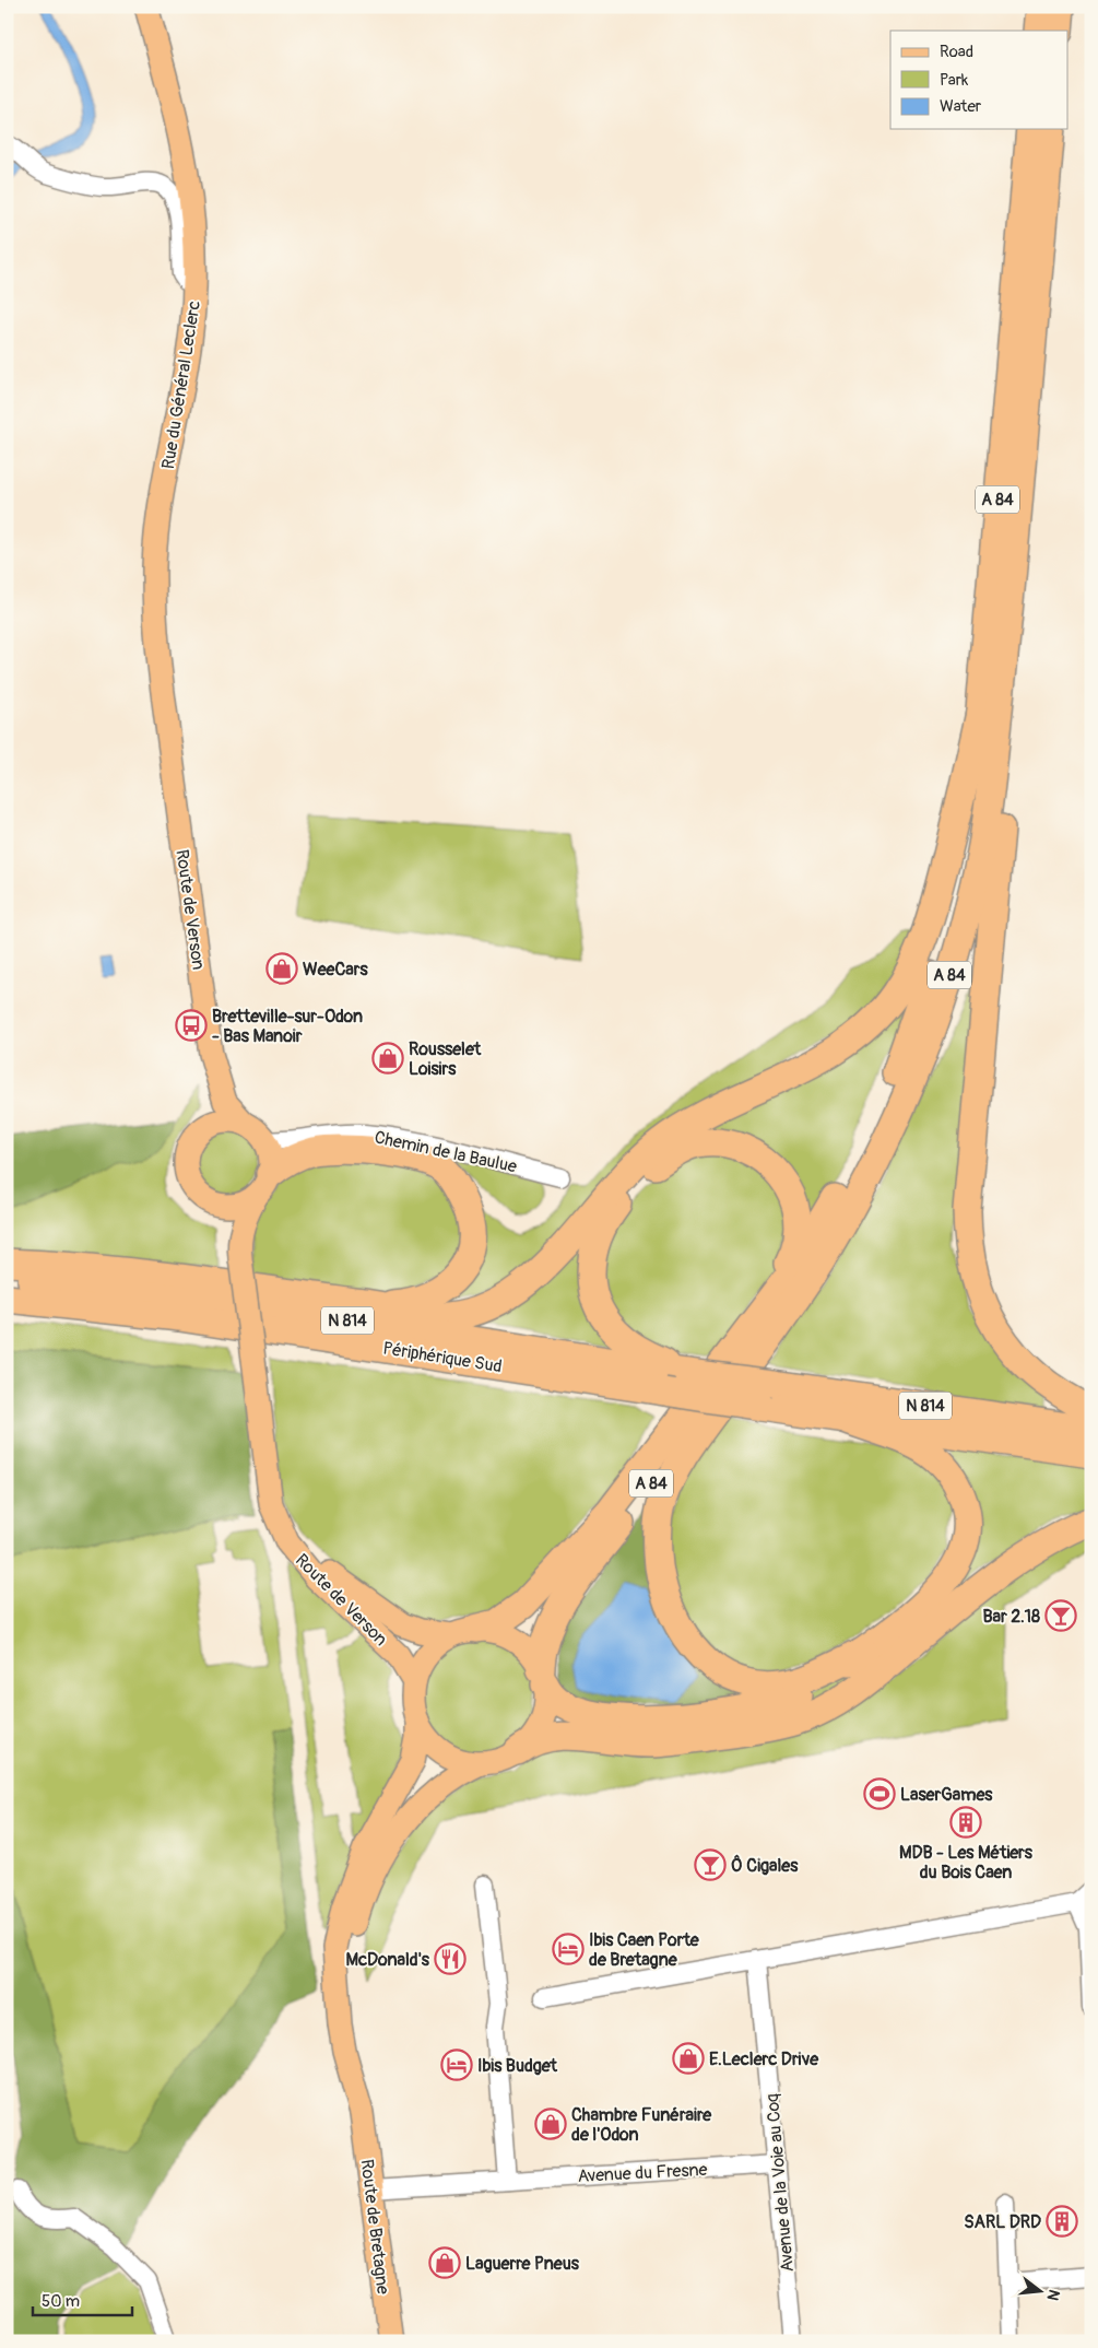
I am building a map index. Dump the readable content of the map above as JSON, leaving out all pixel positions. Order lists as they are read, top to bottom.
{
  "streets": {
    "highway": ["A 84", "N 814", "Périphérique Sud"],
    "main road": ["Rue du Général Leclerc", "Route de Verson", "Route de Bretagne"],
    "street": ["Chemin de la Baulue", "Avenue du Fresne", "Avenue de la Voie au Coq"]
  },
  "crossings": [
    ["Rue du Général Leclerc", "Route de Verson"],
    ["A 84", "Route de Verson"],
    ["A 84", "Route de Bretagne"],
    ["Route de Verson", "Chemin de la Baulue"],
    ["Route de Verson", "Route de Bretagne"],
    ["N 814", "Périphérique Sud"],
    ["Avenue du Fresne", "Avenue de la Voie au Coq"],
    ["Avenue du Fresne", "Route de Bretagne"]
  ],
  "places": {
    "shop": [
      "WeeCars",
      "Rousselet Loisirs",
      "E.Leclerc Drive",
      "Chambre Funéraire de l'Odon",
      "Laguerre Pneus"
    ],
    "bus stop": ["Bretteville-sur-Odon - Bas Manoir"],
    "bar": ["Bar 2.18", "Ô Cigales"],
    "sports": ["LaserGames"],
    "building": ["MDB - Les Métiers du Bois Caen", "SARL DRD"],
    "hotel": ["Ibis Caen Porte de Bretagne", "Ibis Budget"],
    "restaurant": ["McDonald's"]
  },
  "legend": ["Road", "Park", "Water"],
  "scale_bar": "50 m",
  "north": "right"
}
